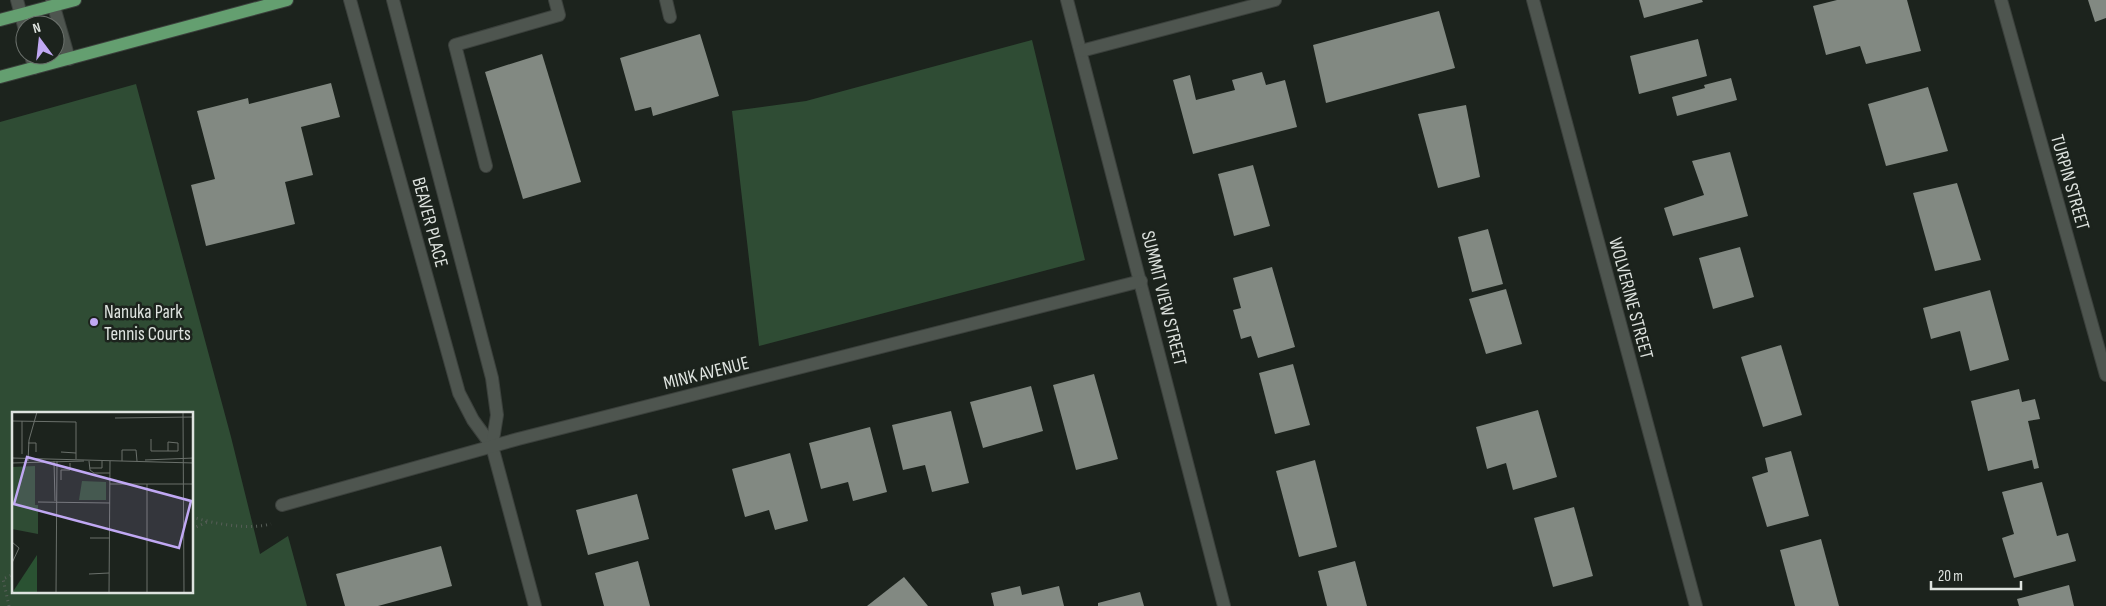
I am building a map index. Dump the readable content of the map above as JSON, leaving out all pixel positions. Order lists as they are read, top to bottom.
{
  "streets": {
    "street": [
      "TURPIN STREET",
      "BEAVER PLACE",
      "SUMMIT VIEW STREET",
      "WOLVERINE STREET",
      "MINK AVENUE"
    ]
  },
  "crossings": [
    ["BEAVER PLACE", "MINK AVENUE"],
    ["SUMMIT VIEW STREET", "MINK AVENUE"]
  ],
  "places": ["Nanuka Park Tennis Courts"],
  "scale_bar": "20 m",
  "north": "top"
}
